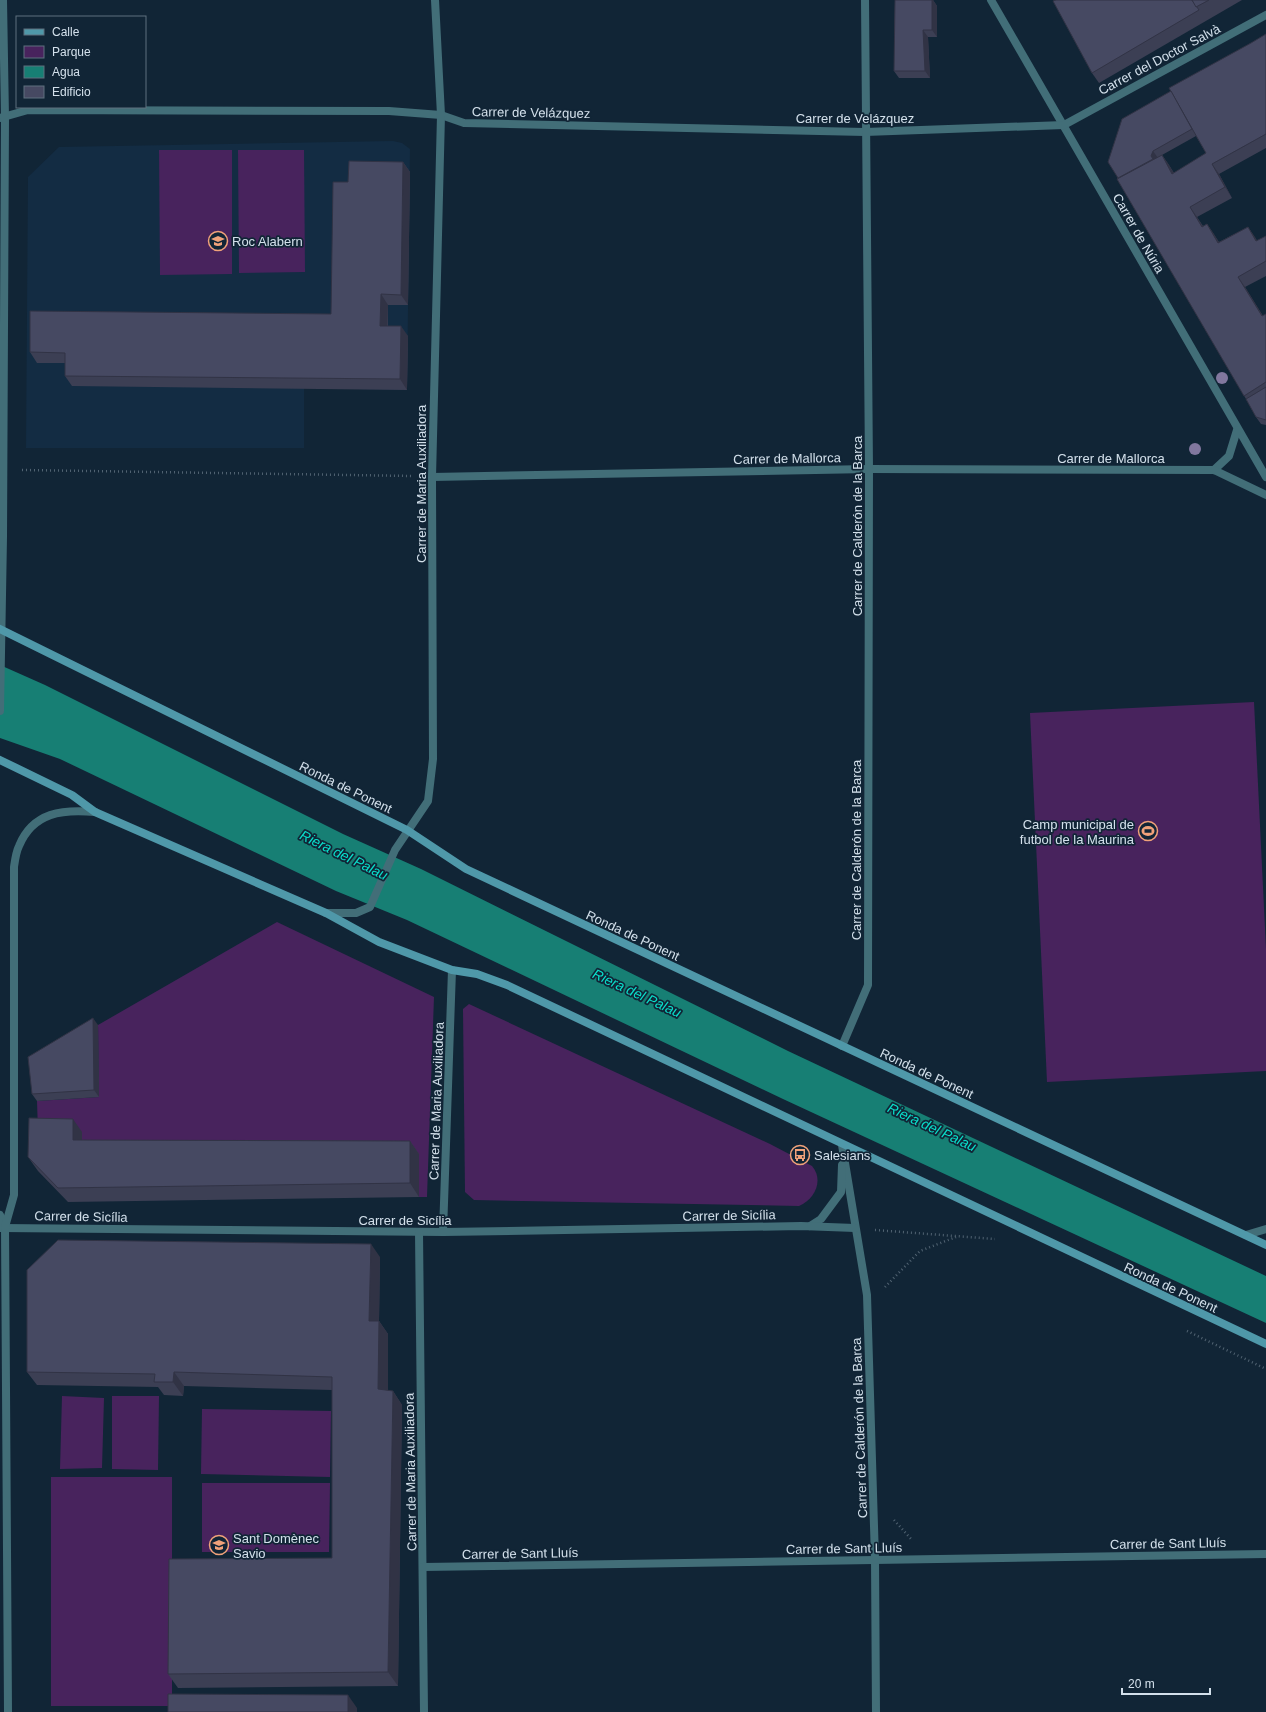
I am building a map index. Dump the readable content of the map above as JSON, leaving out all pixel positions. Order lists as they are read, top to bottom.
{
  "streets": {
    "main road": ["Ronda de Ponent"],
    "street": [
      "Carrer del Doctor Salvà",
      "Carrer de Velázquez",
      "Carrer de Núria",
      "Carrer de Mallorca",
      "Carrer de Maria Auxiliadora",
      "Carrer de Calderón de la Barca",
      "Carrer de Sicília",
      "Carrer de Sant Lluís"
    ]
  },
  "crossings": [
    ["Carrer del Doctor Salvà", "Carrer de Velázquez"],
    ["Carrer del Doctor Salvà", "Carrer de Núria"],
    ["Carrer de Velázquez", "Carrer de Núria"],
    ["Carrer de Velázquez", "Carrer de Maria Auxiliadora"],
    ["Carrer de Velázquez", "Carrer de Calderón de la Barca"],
    ["Carrer de Mallorca", "Carrer de Maria Auxiliadora"],
    ["Carrer de Mallorca", "Carrer de Calderón de la Barca"],
    ["Carrer de Maria Auxiliadora", "Ronda de Ponent"],
    ["Carrer de Maria Auxiliadora", "Carrer de Sicília"],
    ["Carrer de Maria Auxiliadora", "Carrer de Sant Lluís"],
    ["Carrer de Calderón de la Barca", "Ronda de Ponent"],
    ["Carrer de Calderón de la Barca", "Carrer de Sicília"],
    ["Carrer de Calderón de la Barca", "Carrer de Sant Lluís"]
  ],
  "water": ["Riera del Palau"],
  "places": {
    "school or university": ["Roc Alabern", "Sant Domènec Savio"],
    "sports": ["Camp municipal de futbol de la Maurina"],
    "bus stop": ["Salesians"]
  },
  "legend": [
    "Calle",
    "Parque",
    "Agua",
    "Edificio"
  ],
  "scale_bar": "20 m"
}
